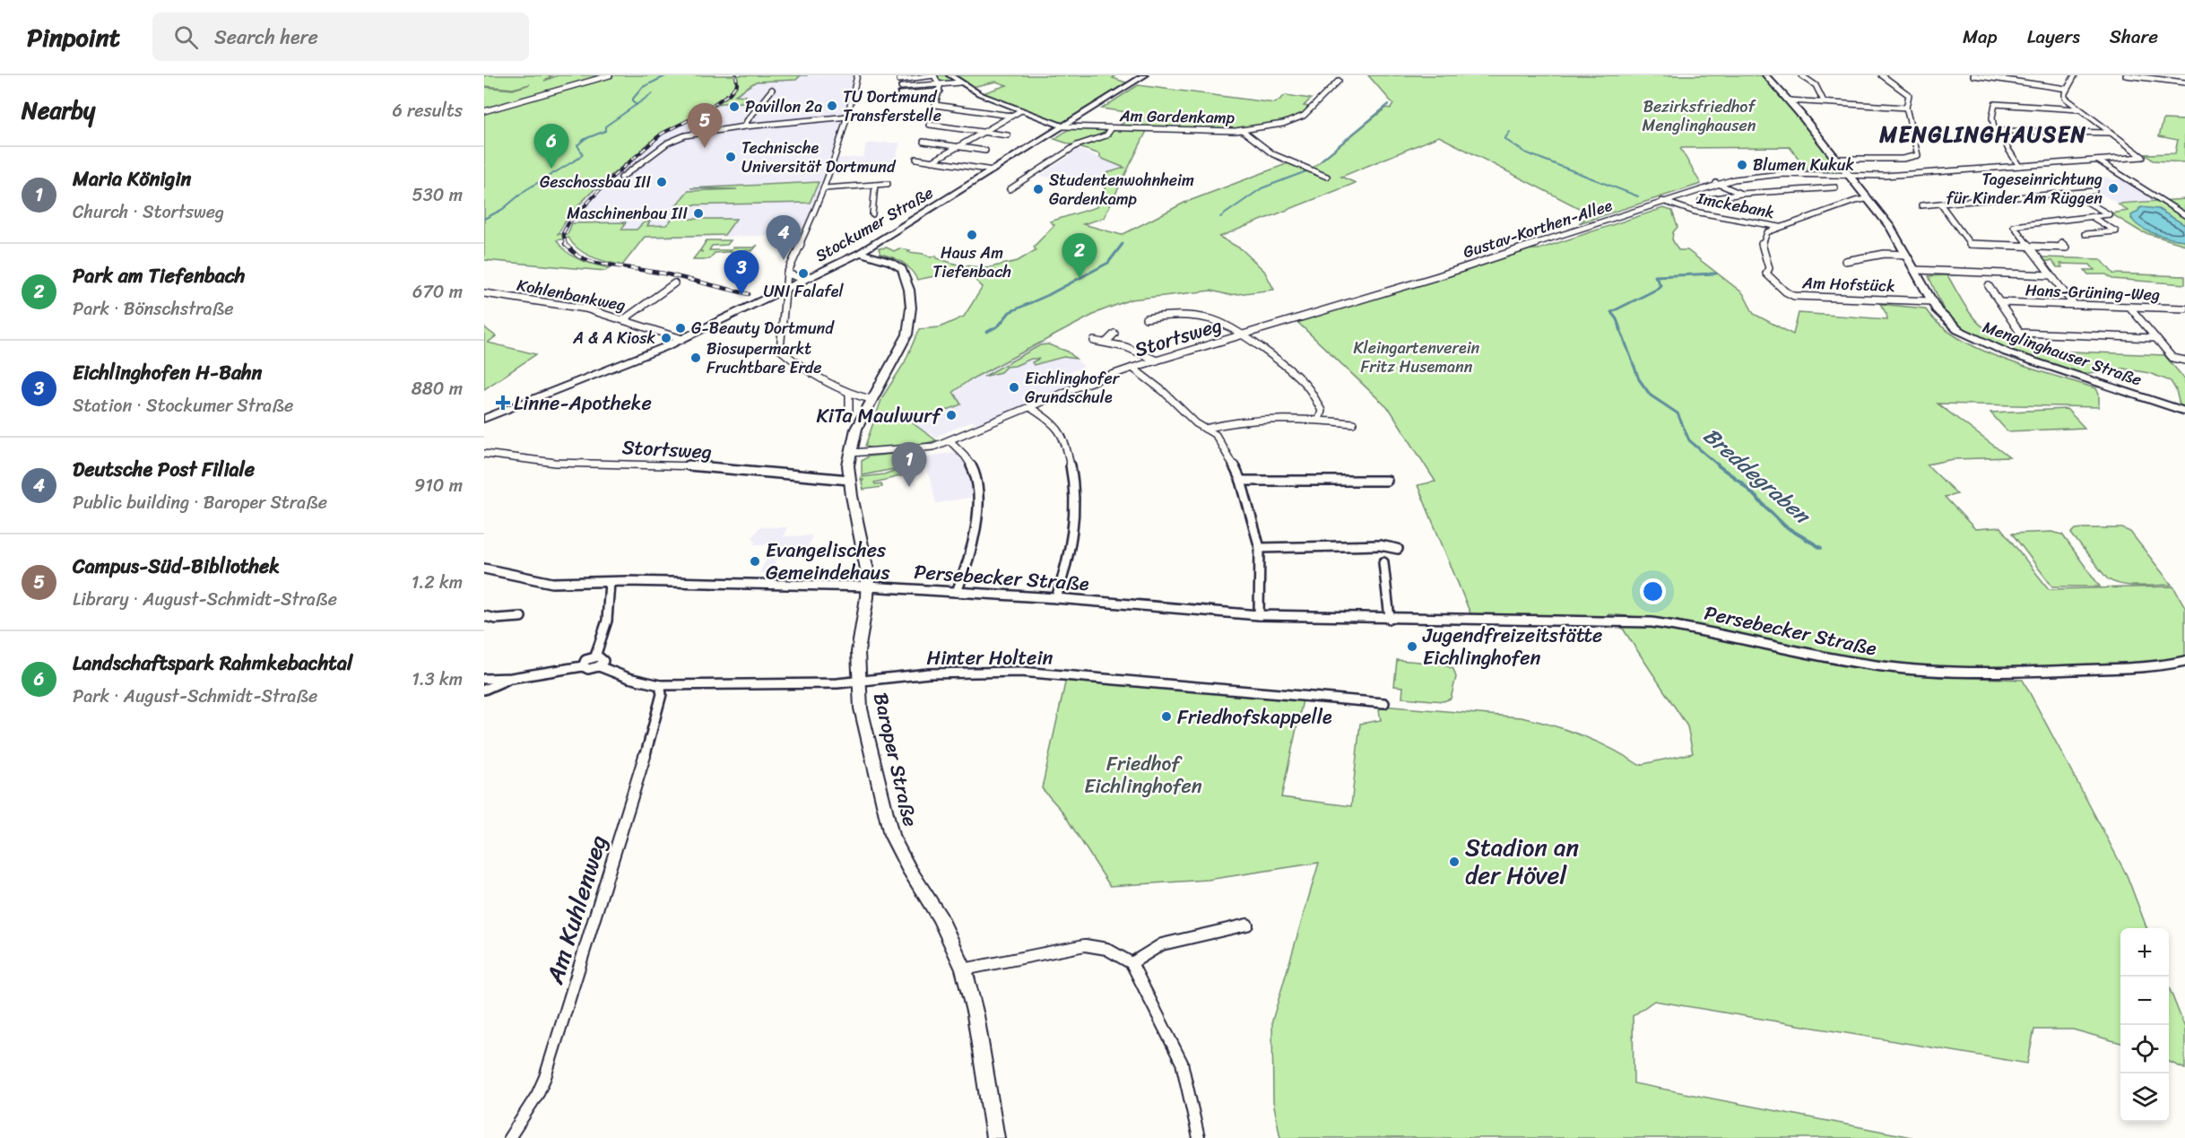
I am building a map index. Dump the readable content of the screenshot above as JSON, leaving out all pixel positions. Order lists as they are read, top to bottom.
{
  "streets": {
    "main road": [
      "Am Gardenkamp",
      "Stockumer Straße",
      "Menglinghauser Straße",
      "Baroper Straße"
    ],
    "street": [
      "Imckebank",
      "Gustav-Korthen-Allee",
      "Am Hofstück",
      "Hans-Grüning-Weg",
      "Kohlenbankweg",
      "Stortsweg",
      "Persebecker Straße",
      "Hinter Holtein",
      "Am Kuhlenweg"
    ]
  },
  "crossings": [
    ["Am Gardenkamp", "Stockumer Straße"],
    ["Imckebank", "Gustav-Korthen-Allee"],
    ["Imckebank", "Am Hofstück"],
    ["Imckebank", "Menglinghauser Straße"],
    ["Stockumer Straße", "Kohlenbankweg"],
    ["Stockumer Straße", "Baroper Straße"],
    ["Gustav-Korthen-Allee", "Stortsweg"],
    ["Gustav-Korthen-Allee", "Menglinghauser Straße"],
    ["Am Hofstück", "Menglinghauser Straße"],
    ["Stortsweg", "Baroper Straße"],
    ["Persebecker Straße", "Baroper Straße"],
    ["Hinter Holtein", "Baroper Straße"],
    ["Hinter Holtein", "Am Kuhlenweg"]
  ],
  "districts": ["MENGLINGHAUSEN"],
  "water": ["Breddegraben"],
  "parks": ["Bezirksfriedhof Menglinghausen", "Kleingartenverein Fritz Husemann", "Friedhof Eichlinghofen"],
  "places": {
    "other": [
      "TU Dortmund Transferstelle",
      "Pavillon 2a",
      "Technische Universität Dortmund",
      "Blumen Kukuk",
      "Geschossbau III",
      "Tageseinrichtung für Kinder Am Rüggen",
      "Studentenwohnheim Gardenkamp",
      "Maschinenbau III",
      "Haus Am Tiefenbach",
      "UNI Falafel",
      "G-Beauty Dortmund",
      "A & A Kiosk",
      "Biosupermarkt Fruchtbare Erde",
      "Eichlinghofer Grundschule",
      "KiTa Maulwurf",
      "Evangelisches Gemeindehaus",
      "Jugendfreizeitstätte Eichlinghofen",
      "Friedhofskappelle",
      "Stadion an der Hövel"
    ],
    "health": ["Linne-Apotheke"]
  },
  "page": {
    "header": "Pinpoint",
    "search": "Search here",
    "nav": ["Map", "Layers", "Share"],
    "heading": ["Nearby", "6 results"],
    "pins": [
      "5",
      "6",
      "4",
      "2",
      "3",
      "1"
    ],
    "list": [
      {
        "mark": "1",
        "name": "Maria Königin",
        "note": "Church · Stortsweg",
        "value": "530 m"
      },
      {
        "mark": "2",
        "name": "Park am Tiefenbach",
        "note": "Park · Bönschstraße",
        "value": "670 m"
      },
      {
        "mark": "3",
        "name": "Eichlinghofen H-Bahn",
        "note": "Station · Stockumer Straße",
        "value": "880 m"
      },
      {
        "mark": "4",
        "name": "Deutsche Post Filiale",
        "note": "Public building · Baroper Straße",
        "value": "910 m"
      },
      {
        "mark": "5",
        "name": "Campus-Süd-Bibliothek",
        "note": "Library · August-Schmidt-Straße",
        "value": "1.2 km"
      },
      {
        "mark": "6",
        "name": "Landschaftspark Rahmkebachtal",
        "note": "Park · August-Schmidt-Straße",
        "value": "1.3 km"
      }
    ],
    "map_buttons": ["+", "−"]
  }
}
